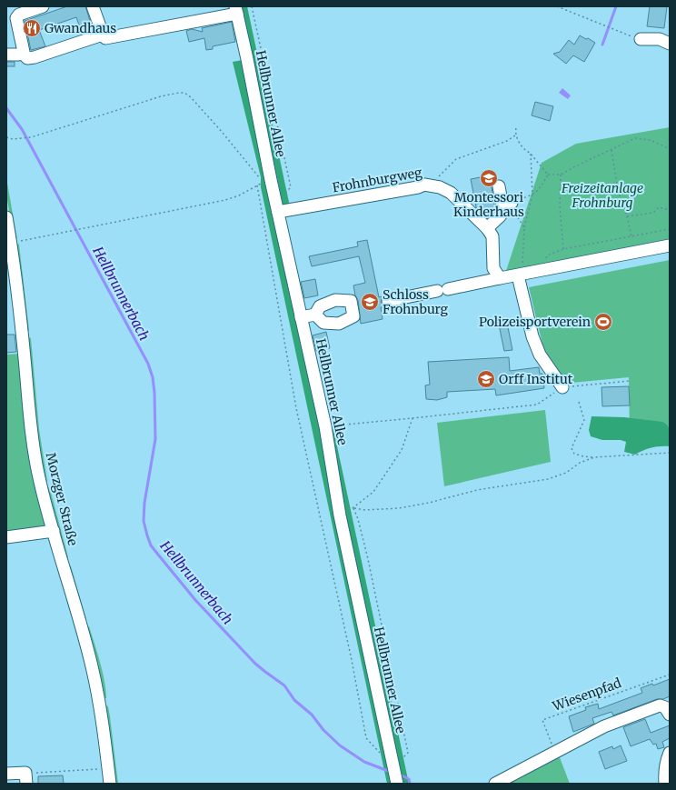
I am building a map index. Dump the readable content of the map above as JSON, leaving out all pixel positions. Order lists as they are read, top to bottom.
{
  "streets": {
    "street": ["Hellbrunner Allee", "Frohnburgweg", "Morzger Straße"],
    "path": ["Wiesenpfad"]
  },
  "crossings": [
    ["Hellbrunner Allee", "Frohnburgweg"]
  ],
  "water": ["Hellbrunnerbach"],
  "parks": ["Freizeitanlage Frohnburg"],
  "places": {
    "restaurant": ["Gwandhaus"],
    "school or university": ["Montessori Kinderhaus", "Schloss Frohnburg", "Orff Institut"],
    "sports": ["Polizeisportverein"]
  }
}
